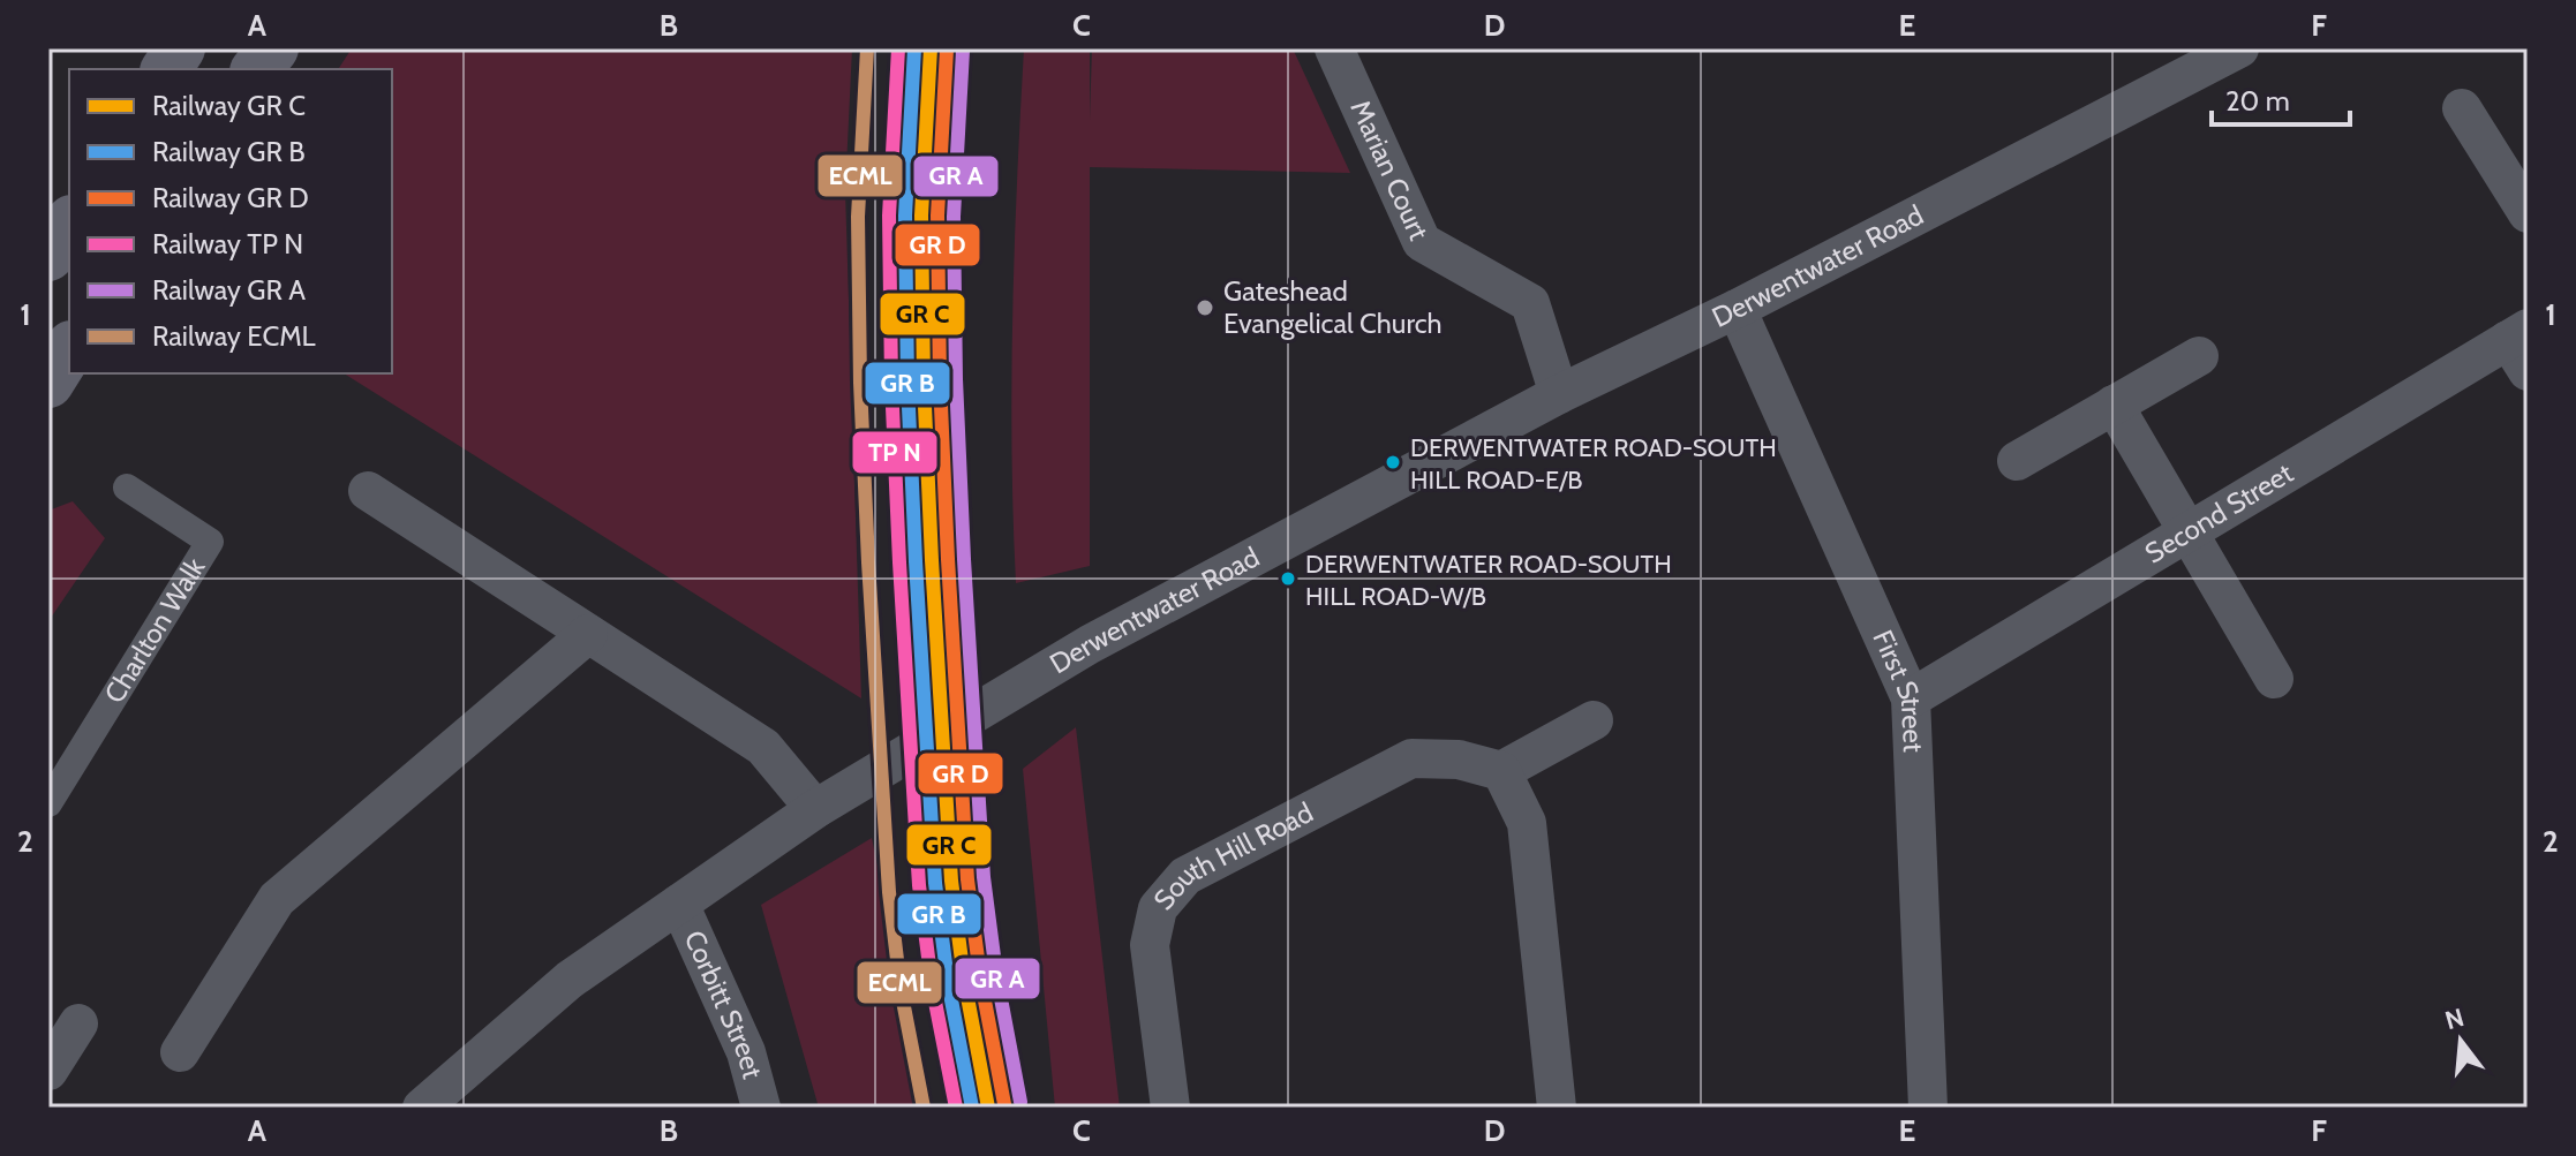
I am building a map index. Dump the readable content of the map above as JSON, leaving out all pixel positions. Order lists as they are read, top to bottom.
{
  "streets": {
    "street": [
      "Marian Court",
      "Derwentwater Road",
      "Second Street",
      "Charlton Walk",
      "First Street",
      "South Hill Road",
      "Corbitt Street"
    ]
  },
  "crossings": [
    ["Marian Court", "Derwentwater Road"],
    ["Derwentwater Road", "First Street"],
    ["Derwentwater Road", "Corbitt Street"],
    ["Second Street", "First Street"]
  ],
  "places": ["Gateshead Evangelical Church", "DERWENTWATER ROAD-SOUTH HILL ROAD-E/B", "DERWENTWATER ROAD-SOUTH HILL ROAD-W/B"],
  "lines": ["rail line ECML"],
  "legend": [
    "Railway GR C",
    "Railway GR B",
    "Railway GR D",
    "Railway TP N",
    "Railway GR A",
    "Railway ECML"
  ],
  "scale_bar": "20 m",
  "north": "top",
  "grid": {
    "columns": [
      "A",
      "B",
      "C",
      "D",
      "E",
      "F"
    ],
    "rows": ["1", "2"]
  }
}
